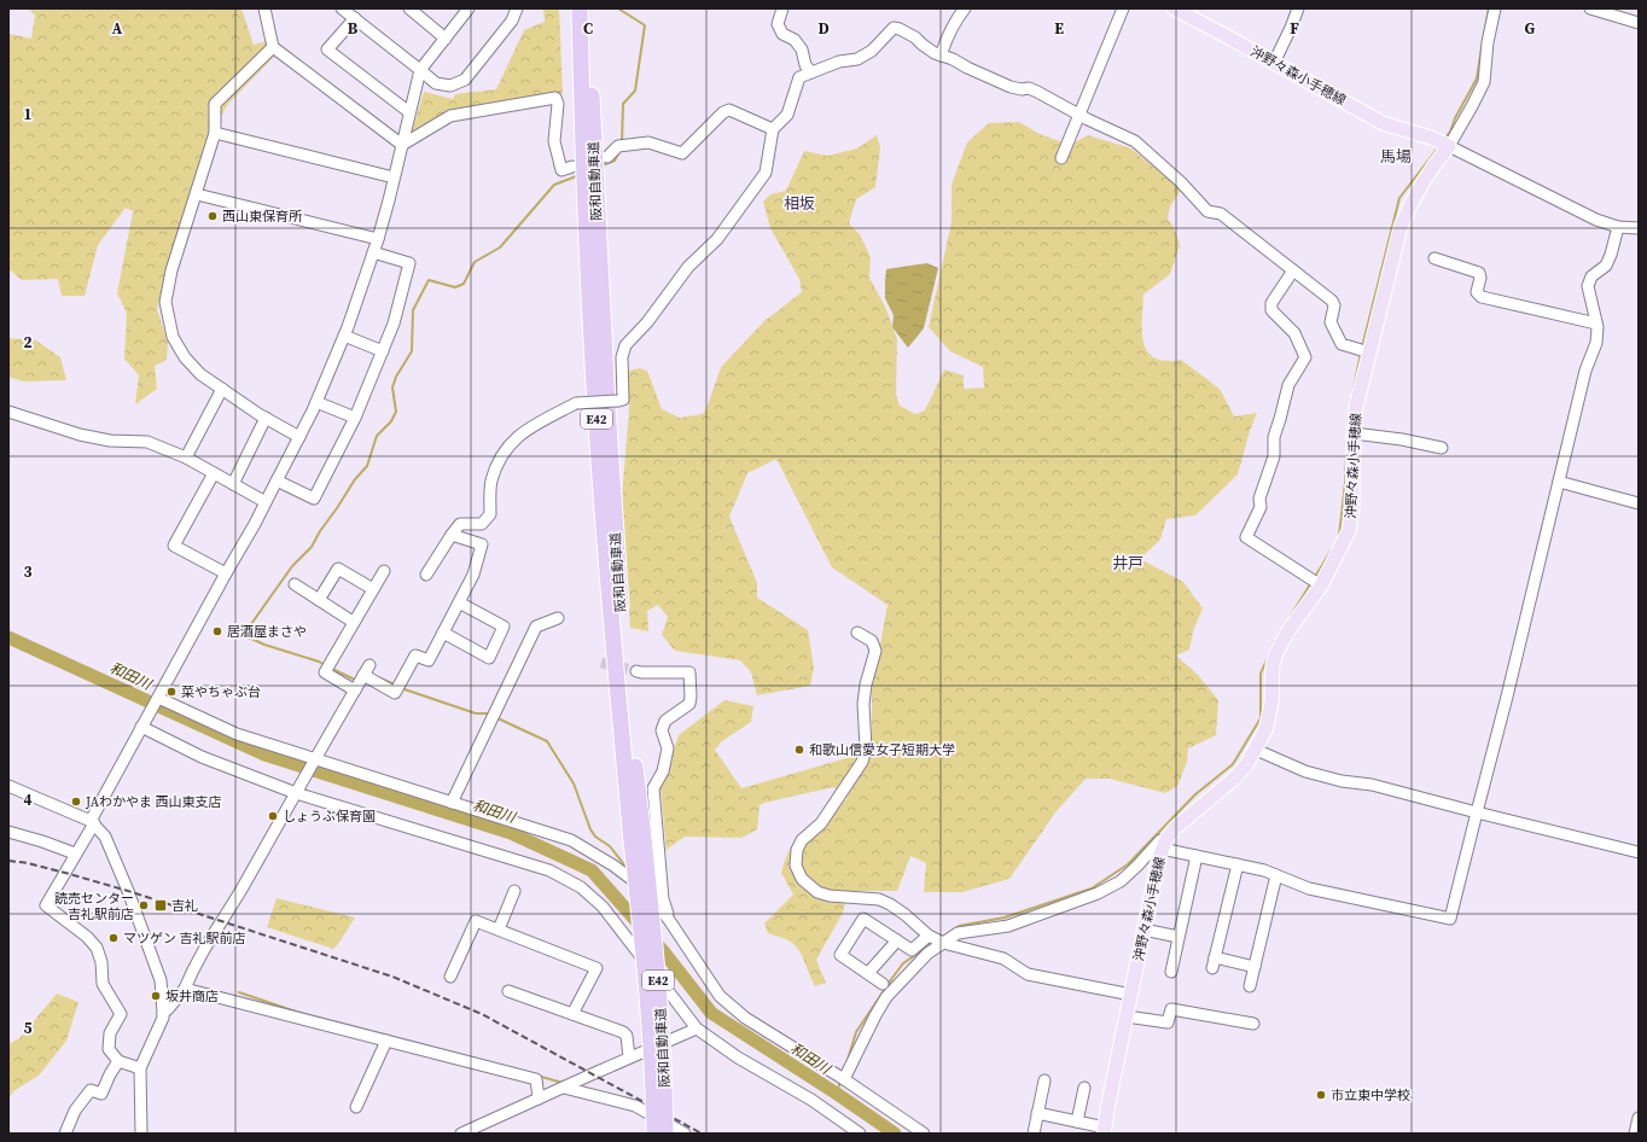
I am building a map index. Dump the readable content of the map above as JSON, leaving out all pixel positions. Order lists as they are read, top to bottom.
{
  "streets": {
    "highway": ["阪和自動車道", "E42"],
    "main road": ["沖野々森小手穂線"]
  },
  "districts": ["馬場", "相坂", "井戸"],
  "water": ["和田川"],
  "places": {
    "other": [
      "西山東保育所",
      "居酒屋まさや",
      "菜やちゃぶ台",
      "和歌山信愛女子短期大学",
      "JAわかやま 西山東支店",
      "しょうぶ保育園",
      "読売センター 吉礼駅前店",
      "マツゲン 吉礼駅前店",
      "坂井商店",
      "市立東中学校"
    ],
    "transit": ["吉礼"]
  },
  "grid": {
    "columns": [
      "A",
      "B",
      "C",
      "D",
      "E",
      "F",
      "G"
    ],
    "rows": [
      "1",
      "2",
      "3",
      "4",
      "5"
    ]
  }
}
